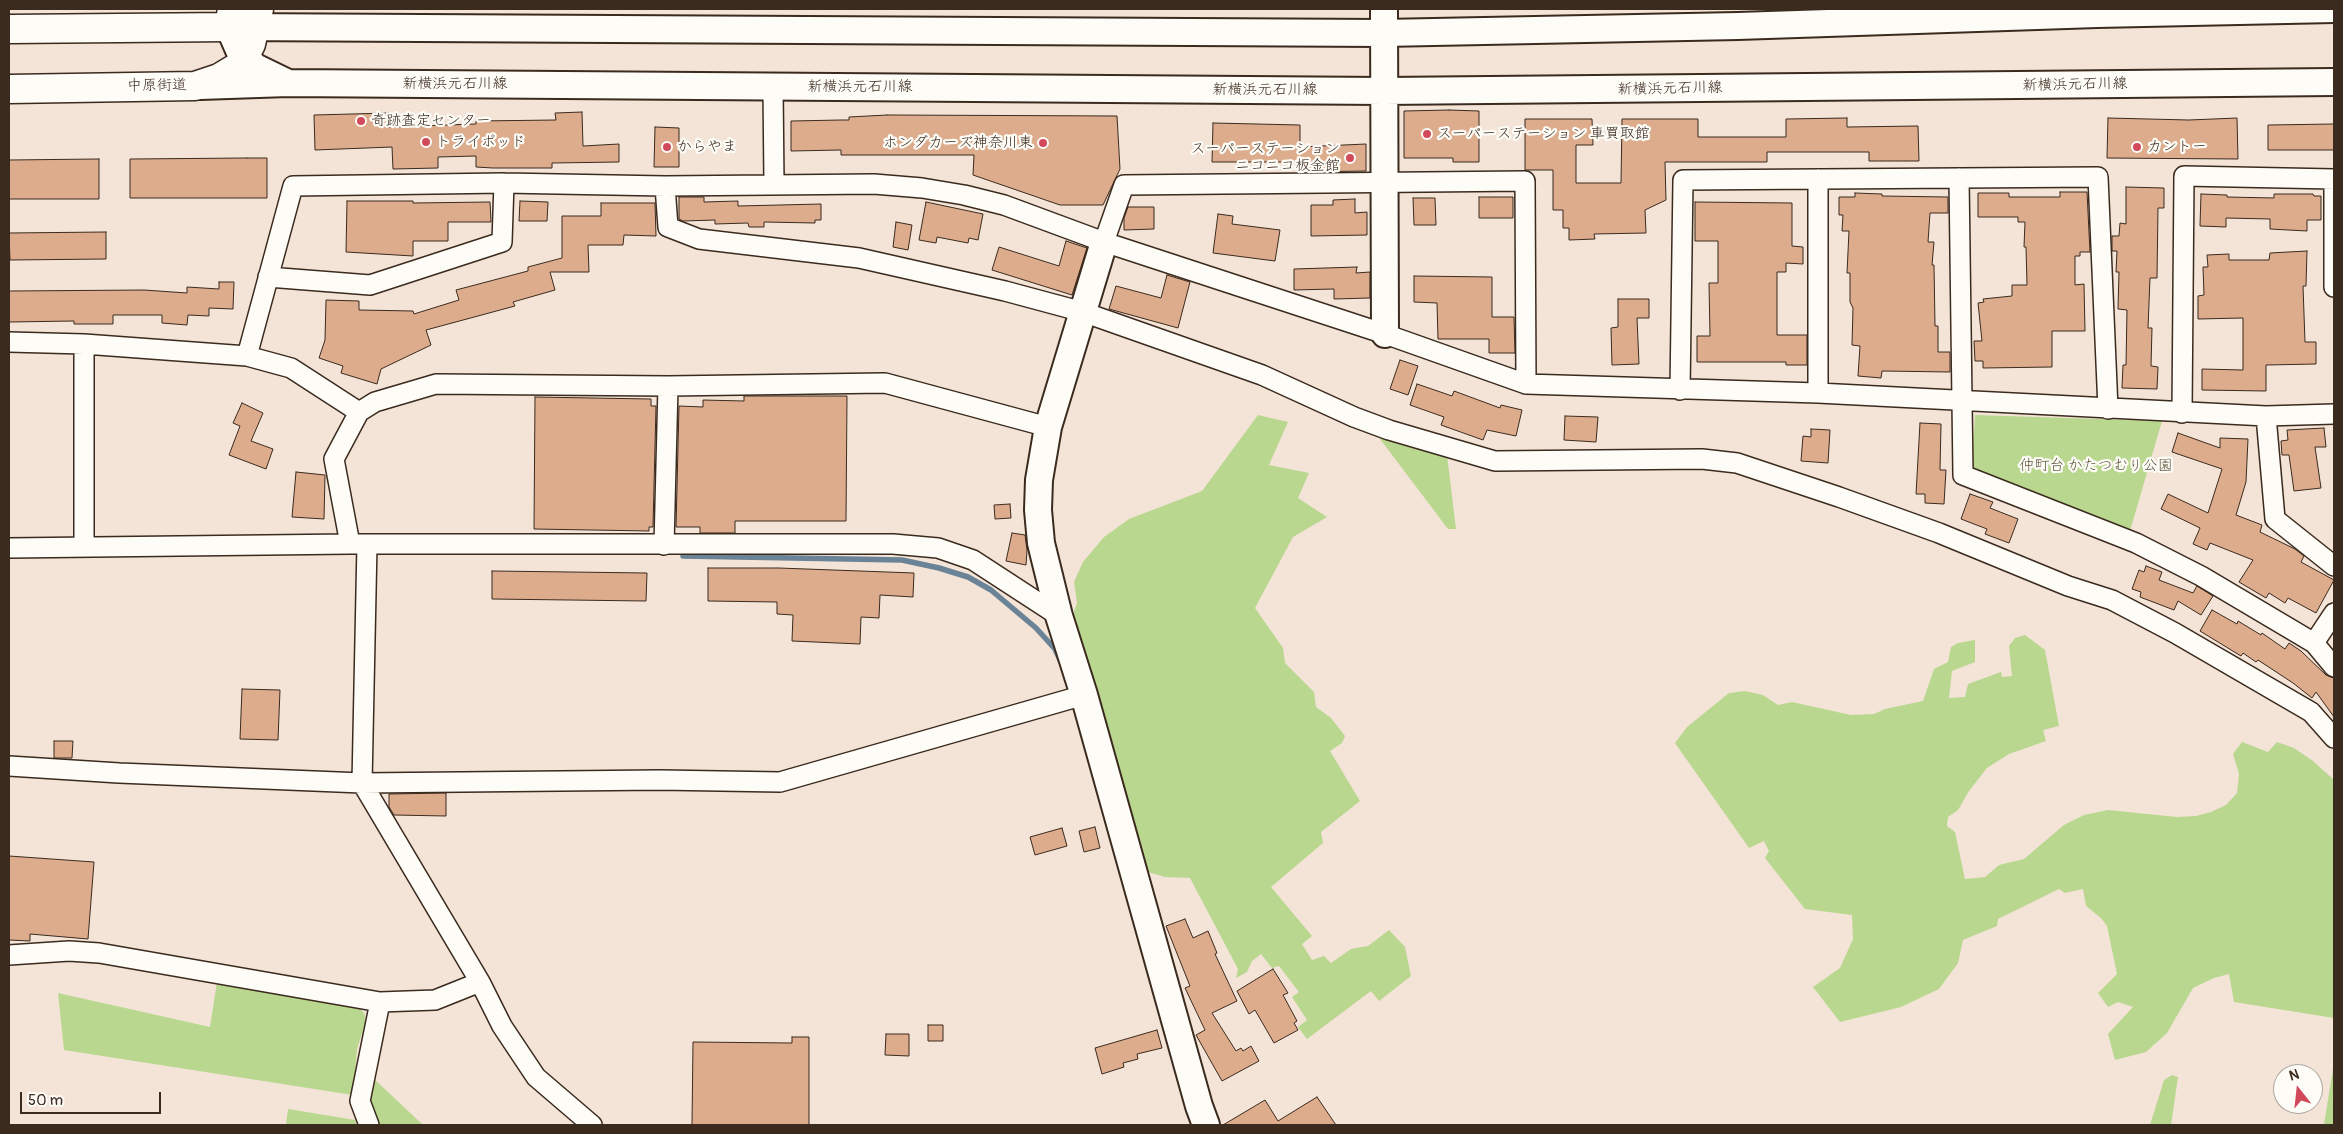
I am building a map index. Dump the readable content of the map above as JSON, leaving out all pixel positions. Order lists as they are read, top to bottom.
{
  "streets": {
    "main road": ["中原街道"],
    "street": ["新横浜元石川線"]
  },
  "crossings": [
    ["新横浜元石川線", "中原街道"]
  ],
  "parks": ["仲町台 かたつむり公園"],
  "places": [
    "奇跡査定センター",
    "スーパーステーション 車買取館",
    "トライポッド",
    "ホンダカーズ神奈川東",
    "からやま",
    "カントー",
    "スーパーステーション ニコニコ板金館"
  ],
  "scale_bar": "50 m",
  "north": "top"
}
